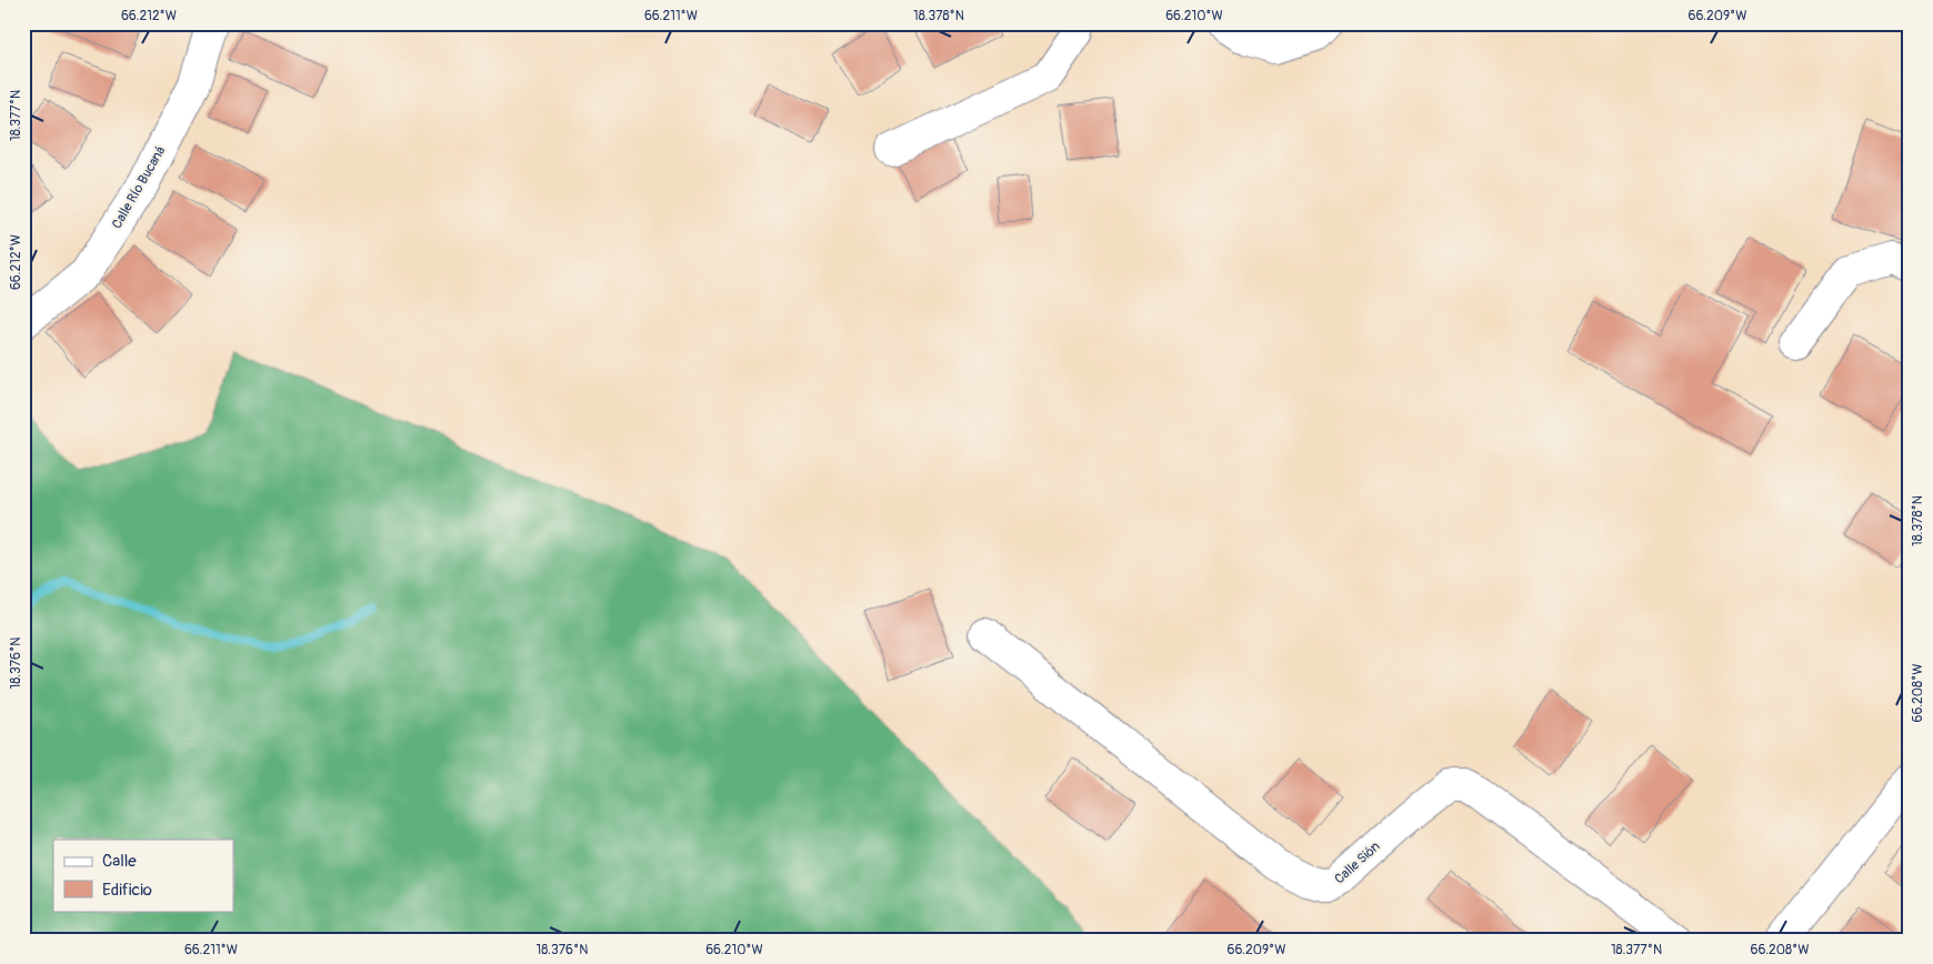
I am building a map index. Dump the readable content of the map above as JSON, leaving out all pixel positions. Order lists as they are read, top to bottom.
{
  "streets": {
    "street": ["Calle Río Bucaná", "Calle Sión"]
  },
  "legend": ["Calle", "Edificio"],
  "coordinates": [
    "66.212°W",
    "66.211°W",
    "18.378°N",
    "66.210°W",
    "66.209°W",
    "18.377°N",
    "18.376°N",
    "66.208°W"
  ]
}
